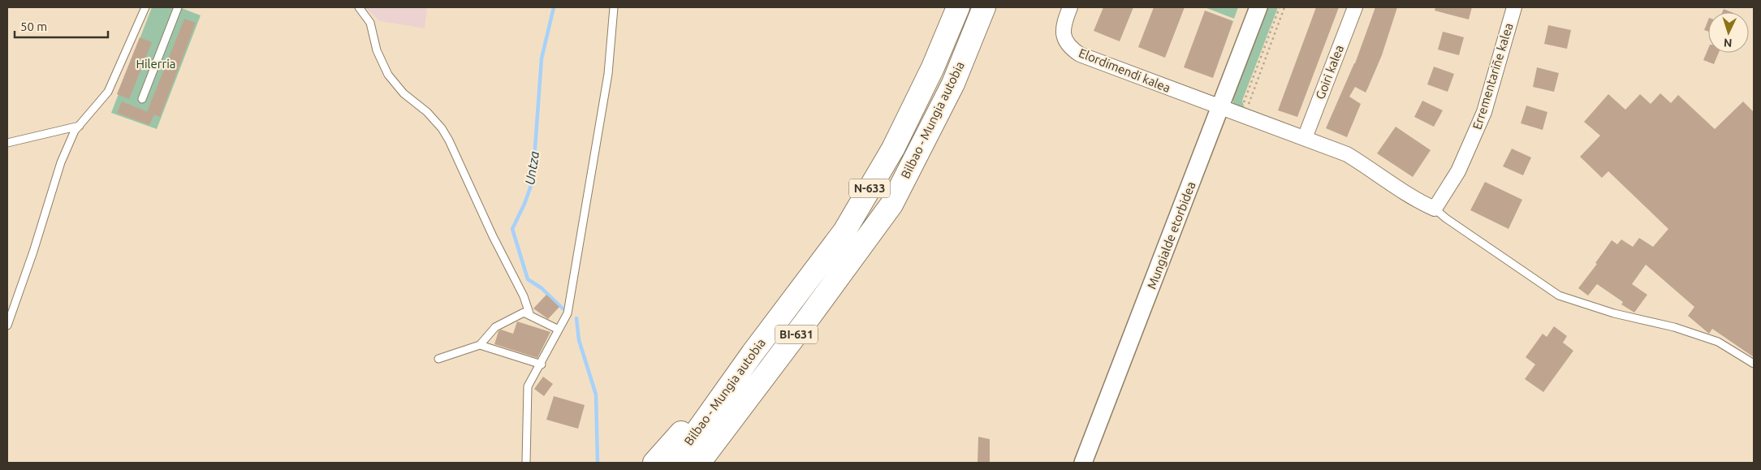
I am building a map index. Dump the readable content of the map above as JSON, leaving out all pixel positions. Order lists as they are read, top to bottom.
{
  "streets": {
    "highway": ["Bilbao - Mungia autobia", "N-633", "BI-631"],
    "street": [
      "Elordimendi kalea",
      "Goiri kalea",
      "Errementariñe kalea",
      "Mungialde etorbidea"
    ]
  },
  "crossings": [
    ["Elordimendi kalea", "Goiri kalea"],
    ["Elordimendi kalea", "Errementariñe kalea"],
    ["Elordimendi kalea", "Mungialde etorbidea"],
    ["Bilbao - Mungia autobia", "N-633"]
  ],
  "water": ["Untza"],
  "parks": ["Hilerria"],
  "scale_bar": "50 m",
  "north": "bottom"
}
